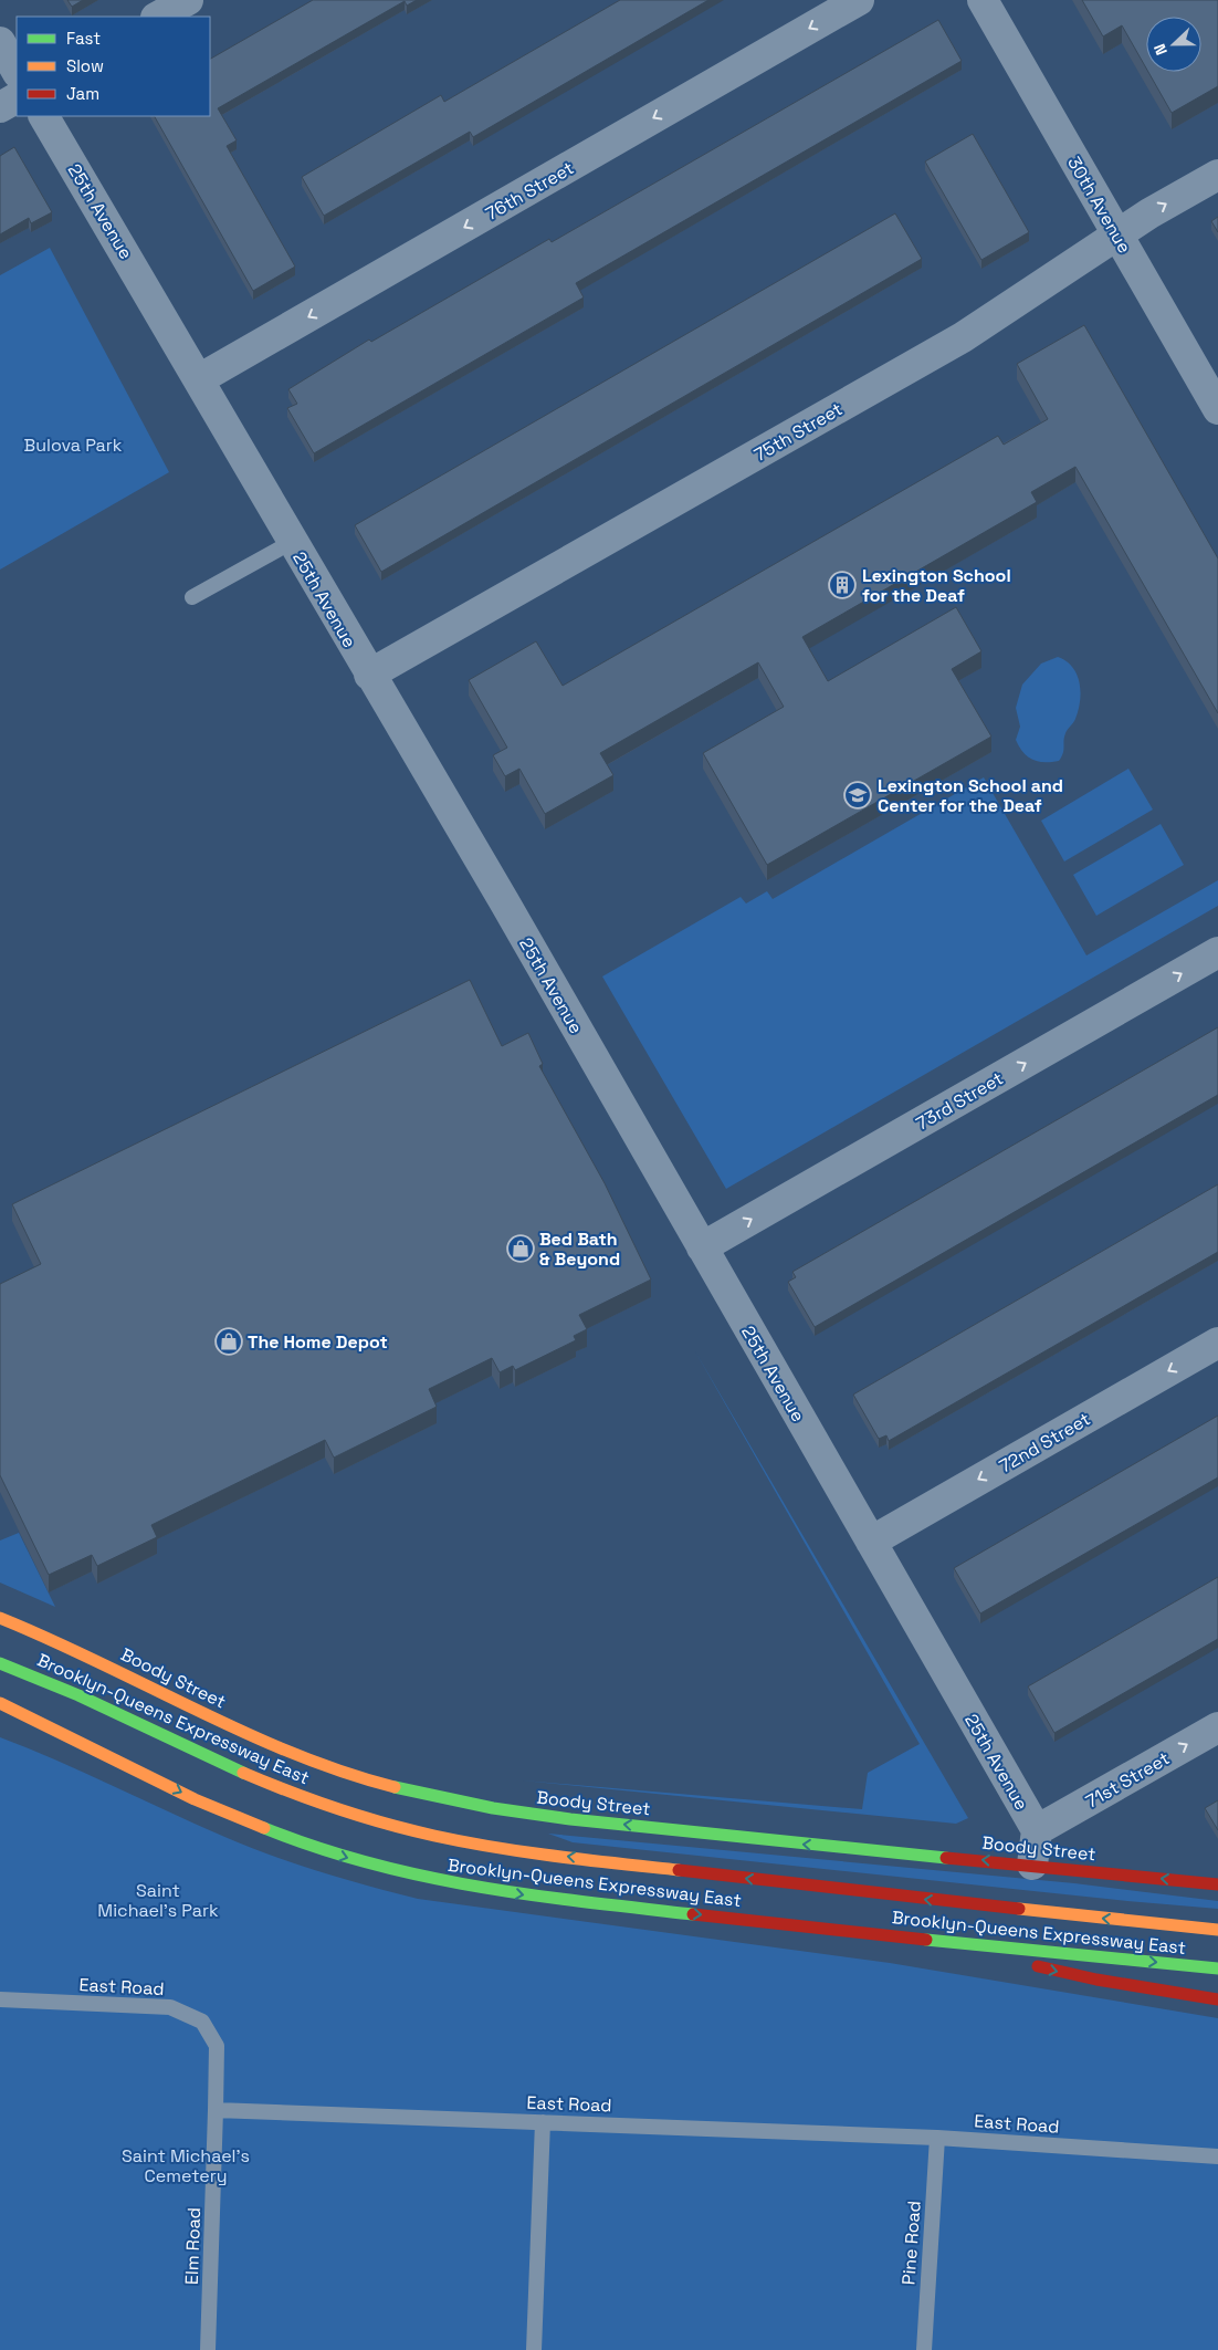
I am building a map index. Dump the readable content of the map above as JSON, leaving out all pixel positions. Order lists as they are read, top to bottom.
{
  "streets": {
    "main road": ["Boody Street", "Brooklyn-Queens Expressway East"],
    "street": [
      "76th Street",
      "30th Avenue",
      "25th Avenue",
      "75th Street",
      "73rd Street",
      "72nd Street",
      "71st Street"
    ],
    "lane": ["East Road", "Pine Road", "Elm Road"]
  },
  "crossings": [
    ["76th Street", "25th Avenue"],
    ["30th Avenue", "75th Street"],
    ["25th Avenue", "75th Street"],
    ["25th Avenue", "73rd Street"],
    ["25th Avenue", "72nd Street"],
    ["25th Avenue", "Boody Street"],
    ["25th Avenue", "71st Street"],
    ["East Road", "Pine Road"],
    ["East Road", "Elm Road"]
  ],
  "one_way": [
    "76th Street",
    "73rd Street",
    "72nd Street",
    "71st Street"
  ],
  "parks": ["Bulova Park", "Saint Michael's Park", "Saint Michael’s Cemetery"],
  "places": {
    "building": ["Lexington School for the Deaf"],
    "school or university": ["Lexington School and Center for the Deaf"],
    "shop": ["Bed Bath & Beyond", "The Home Depot"]
  },
  "legend": ["Fast", "Slow", "Jam"],
  "north": "left"
}
